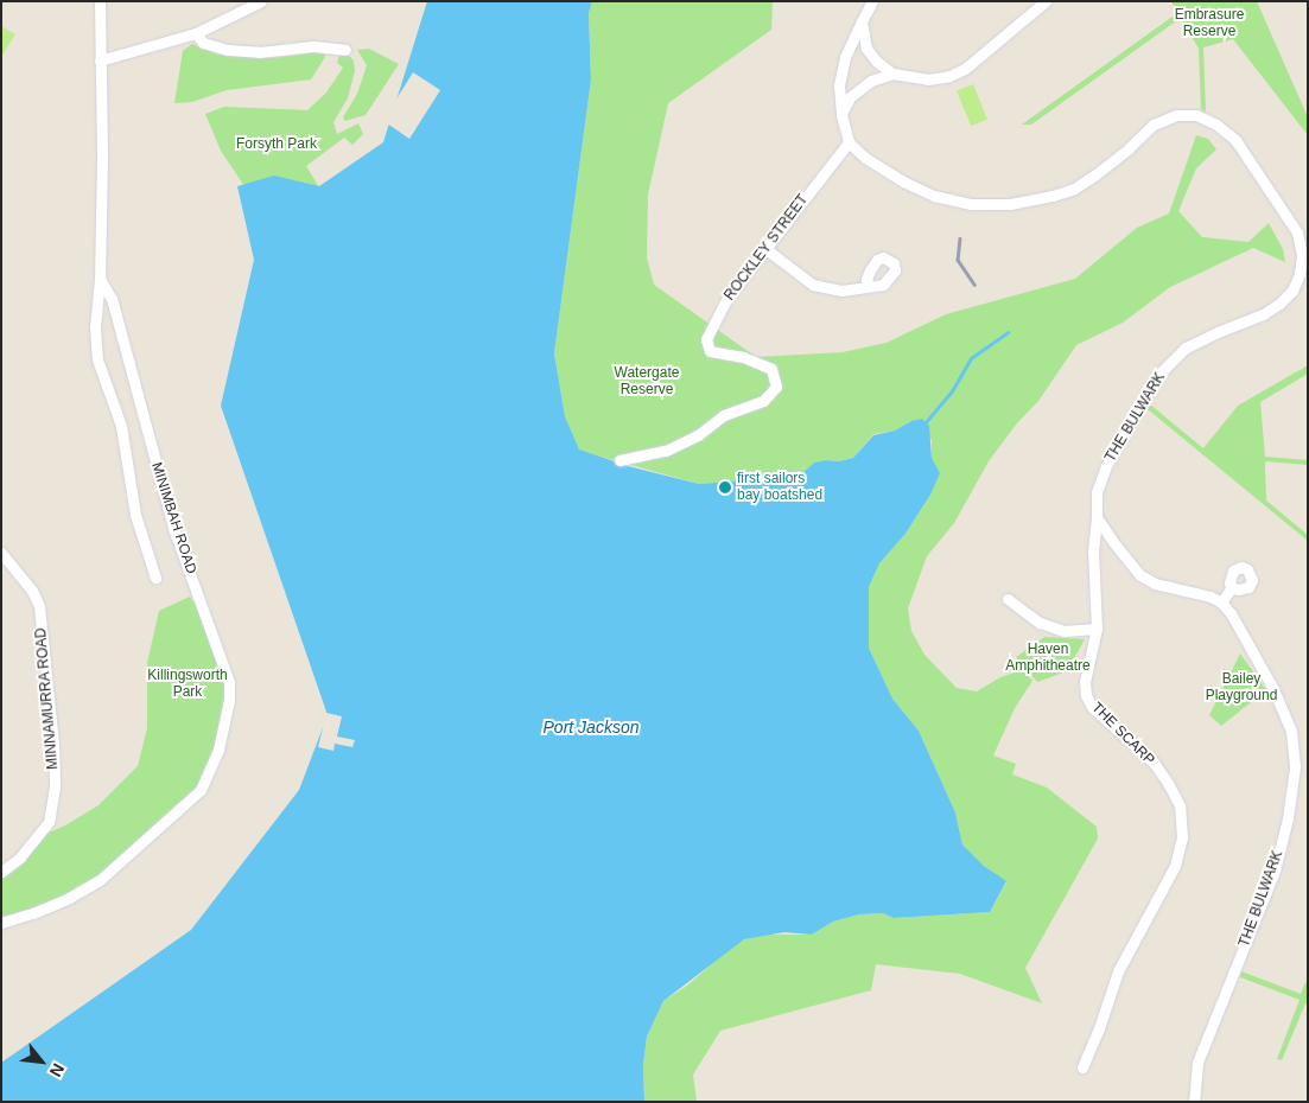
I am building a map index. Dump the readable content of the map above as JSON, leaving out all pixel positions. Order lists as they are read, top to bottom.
{
  "streets": {
    "street": [
      "ROCKLEY STREET",
      "THE BULWARK",
      "MINIMBAH ROAD",
      "MINNAMURRA ROAD",
      "THE SCARP"
    ]
  },
  "crossings": [
    ["ROCKLEY STREET", "THE BULWARK"],
    ["THE BULWARK", "THE SCARP"]
  ],
  "water": ["Port Jackson"],
  "parks": [
    "Embrasure Reserve",
    "Forsyth Park",
    "Watergate Reserve",
    "Haven Amphitheatre",
    "Killingsworth Park",
    "Bailey Playground"
  ],
  "places": ["first sailors bay boatshed"],
  "north": "bottom right"
}
